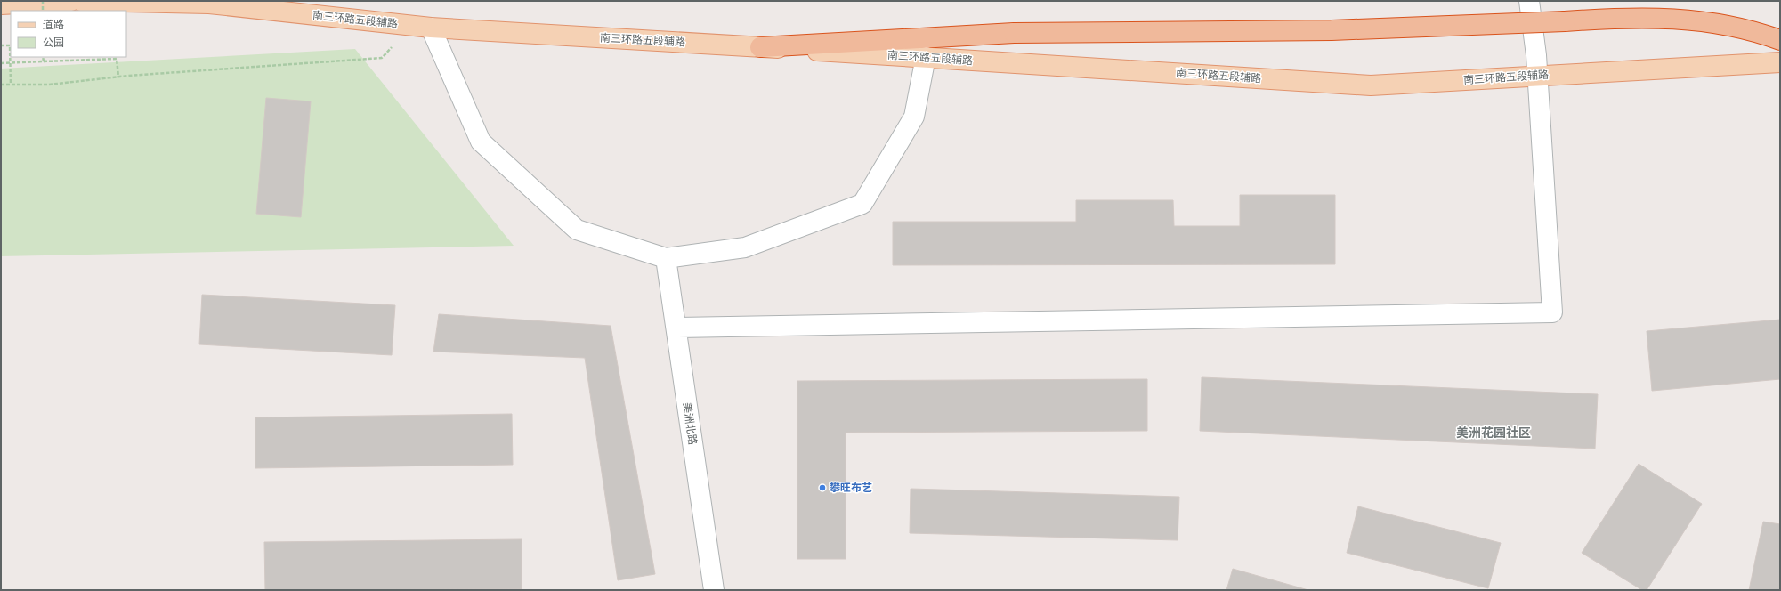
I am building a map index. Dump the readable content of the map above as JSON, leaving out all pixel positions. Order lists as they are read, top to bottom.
{
  "streets": {
    "main road": ["南三环路五段辅路"],
    "street": ["美洲北路"]
  },
  "districts": ["美洲花园社区"],
  "places": ["攀旺布艺"],
  "legend": ["道路", "公园"]
}
